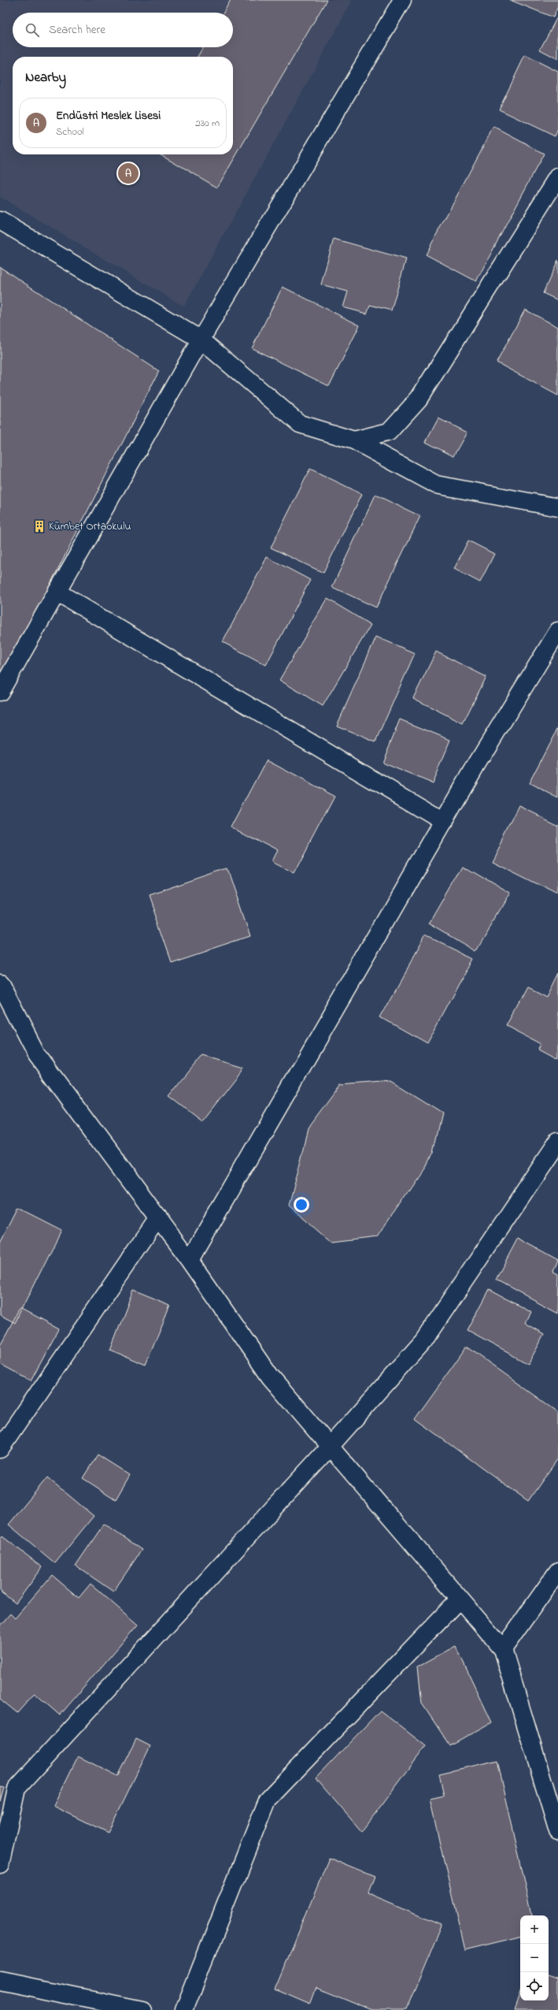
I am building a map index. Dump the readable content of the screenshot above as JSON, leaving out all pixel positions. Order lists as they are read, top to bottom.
{
  "places": {
    "building": ["Kümbet Ortaokulu"]
  },
  "page": {
    "search": "Search here",
    "heading": "Nearby",
    "list": [
      {
        "mark": "A",
        "name": "Endüstri Meslek Lisesi",
        "note": "School",
        "value": "230 m"
      }
    ],
    "pins": "A",
    "map_buttons": ["+", "−"]
  }
}
